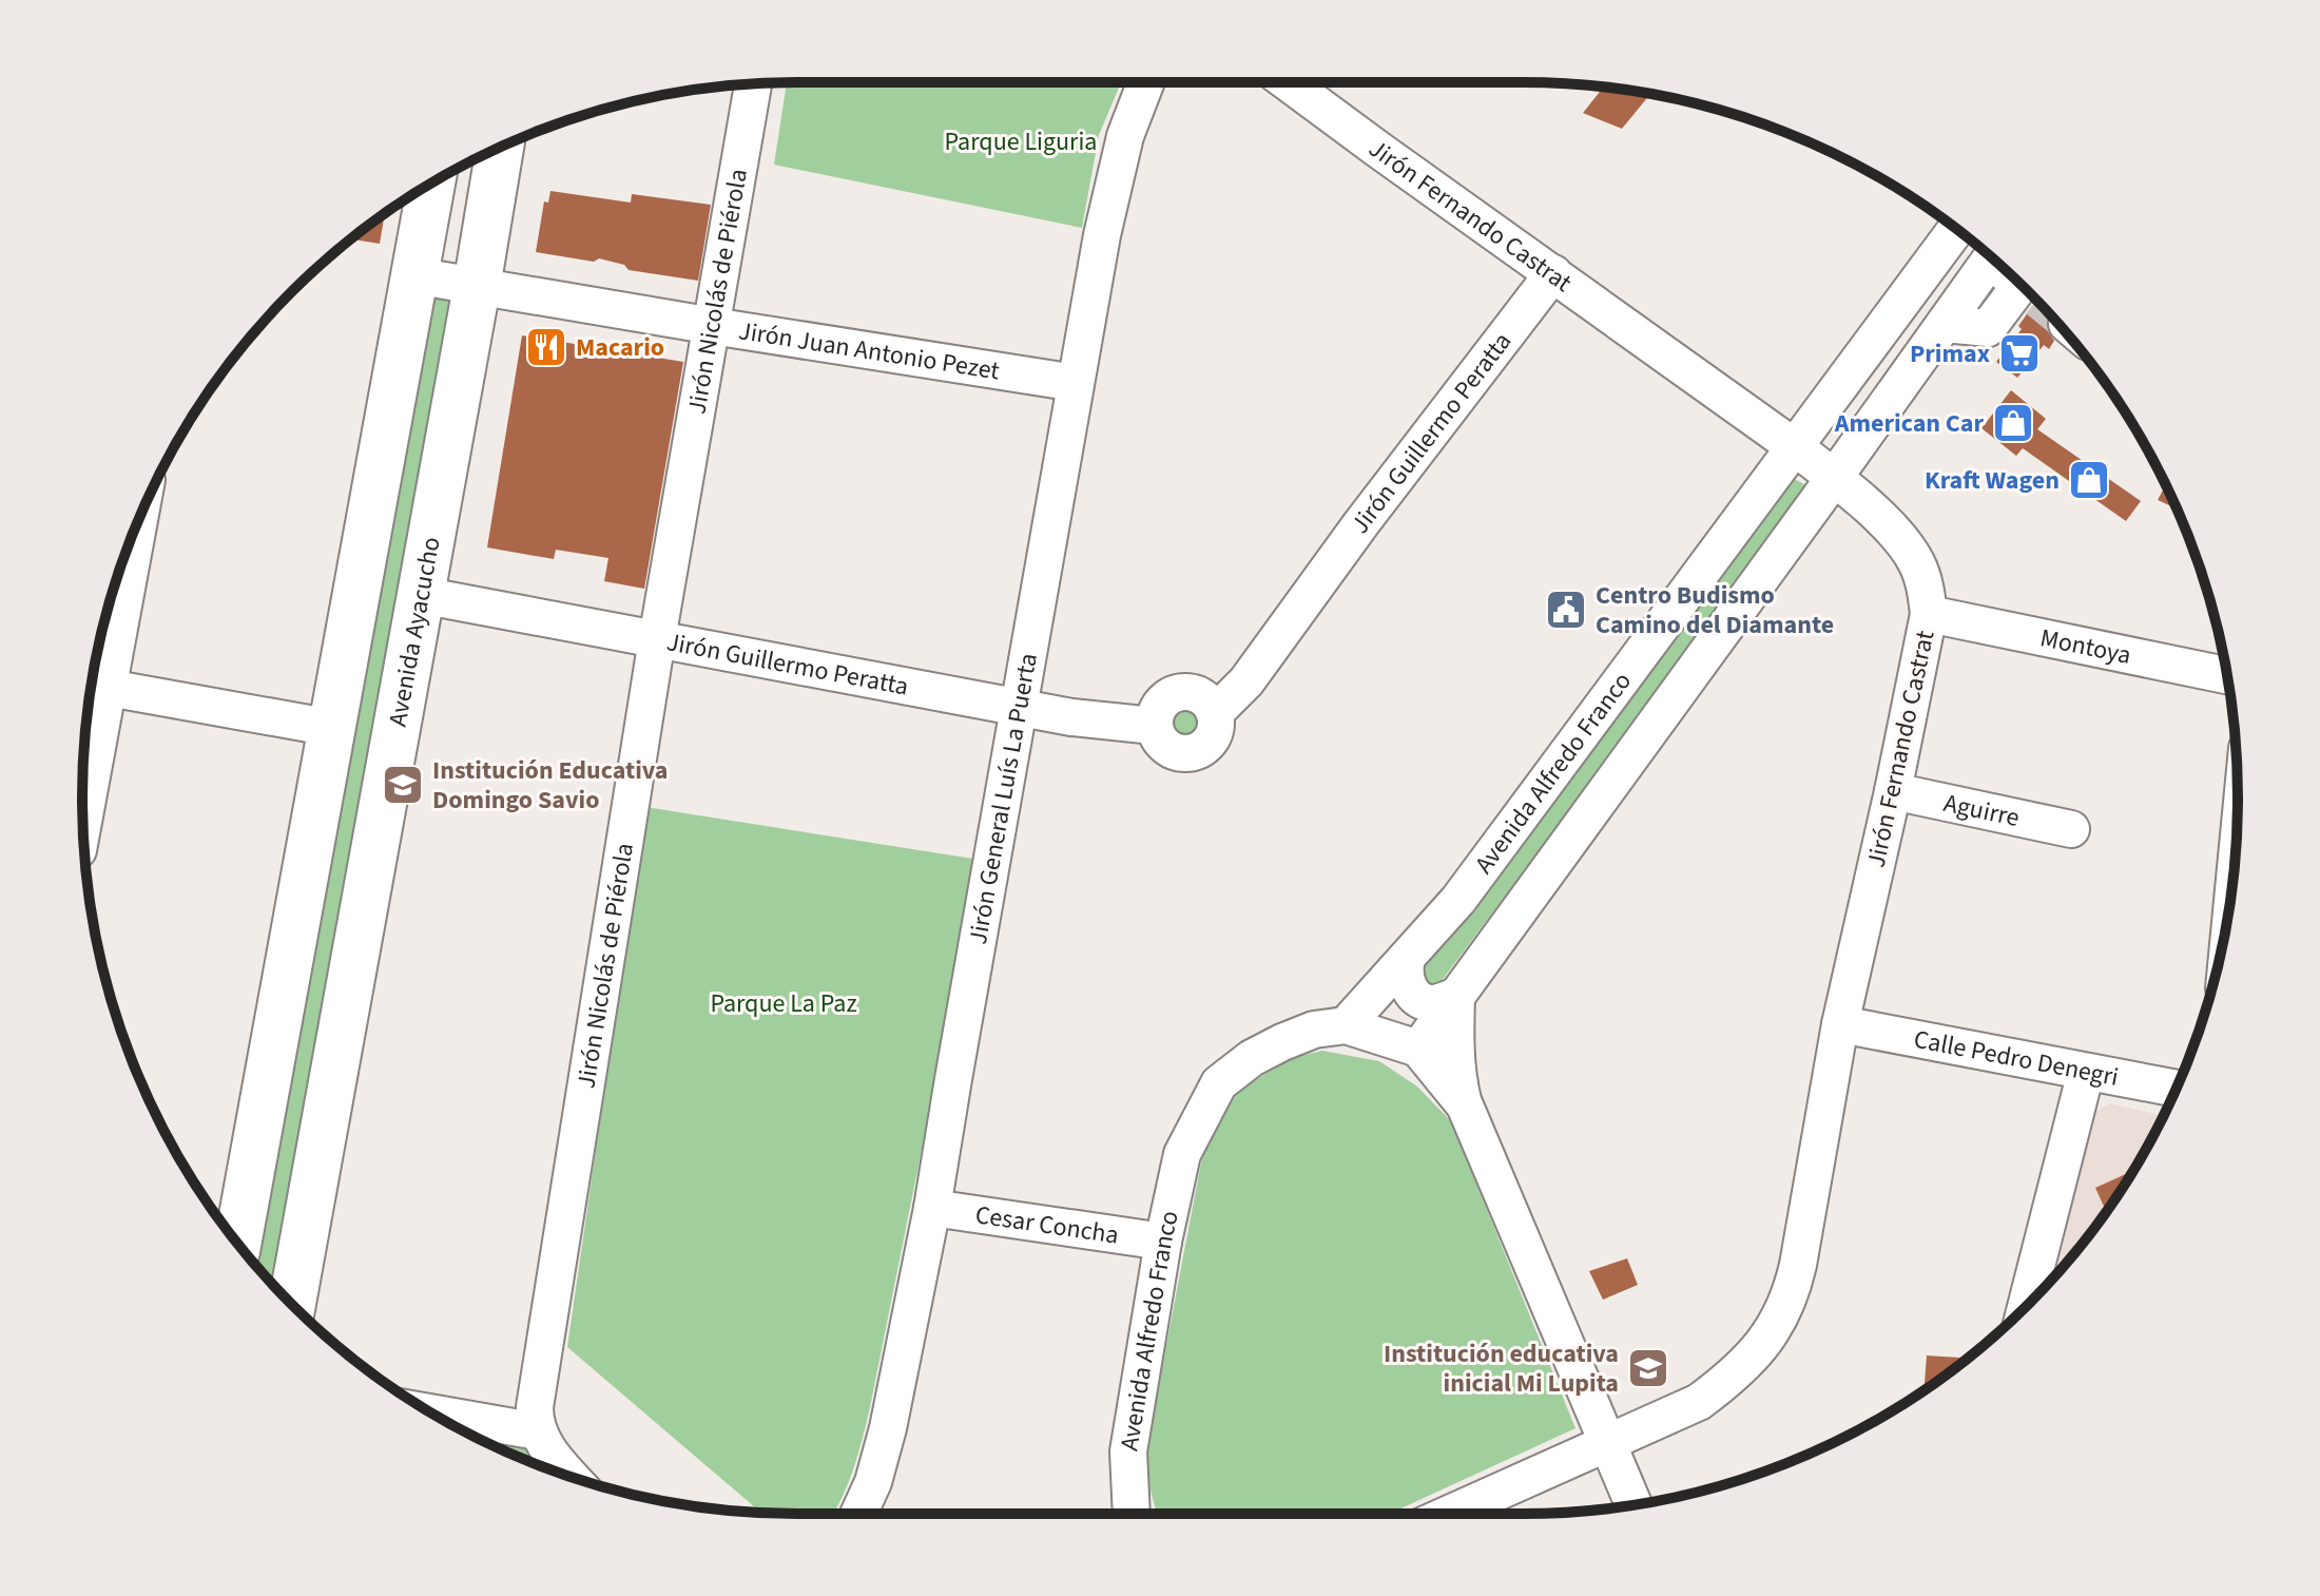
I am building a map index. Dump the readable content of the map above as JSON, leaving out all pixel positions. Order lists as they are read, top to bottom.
{
  "streets": {
    "main road": ["Avenida Ayacucho"],
    "street": [
      "Jirón Fernando Castrat",
      "Jirón Nicolás de Piérola",
      "Jirón Juan Antonio Pezet",
      "Jirón Guillermo Peratta",
      "Montoya",
      "Avenida Alfredo Franco",
      "Jirón General Luís La Puerta",
      "Aguirre",
      "Calle Pedro Denegri",
      "Cesar Concha"
    ]
  },
  "crossings": [
    ["Jirón Fernando Castrat", "Jirón Guillermo Peratta"],
    ["Jirón Fernando Castrat", "Montoya"],
    ["Jirón Fernando Castrat", "Avenida Alfredo Franco"],
    ["Jirón Fernando Castrat", "Aguirre"],
    ["Jirón Fernando Castrat", "Calle Pedro Denegri"],
    ["Jirón Nicolás de Piérola", "Jirón Juan Antonio Pezet"],
    ["Jirón Nicolás de Piérola", "Jirón Guillermo Peratta"],
    ["Jirón Juan Antonio Pezet", "Avenida Ayacucho"],
    ["Jirón Juan Antonio Pezet", "Jirón General Luís La Puerta"],
    ["Jirón Guillermo Peratta", "Avenida Ayacucho"],
    ["Jirón Guillermo Peratta", "Jirón General Luís La Puerta"],
    ["Avenida Alfredo Franco", "Cesar Concha"],
    ["Jirón General Luís La Puerta", "Cesar Concha"]
  ],
  "parks": ["Parque Liguria", "Parque La Paz"],
  "places": {
    "restaurant": ["Macario"],
    "supermarket": ["Primax"],
    "shop": ["American Car", "Kraft Wagen"],
    "public building": ["Centro Budismo Camino del Diamante"],
    "school or university": ["Institución Educativa Domingo Savio", "Institución educativa inicial Mi Lupita"]
  }
}
